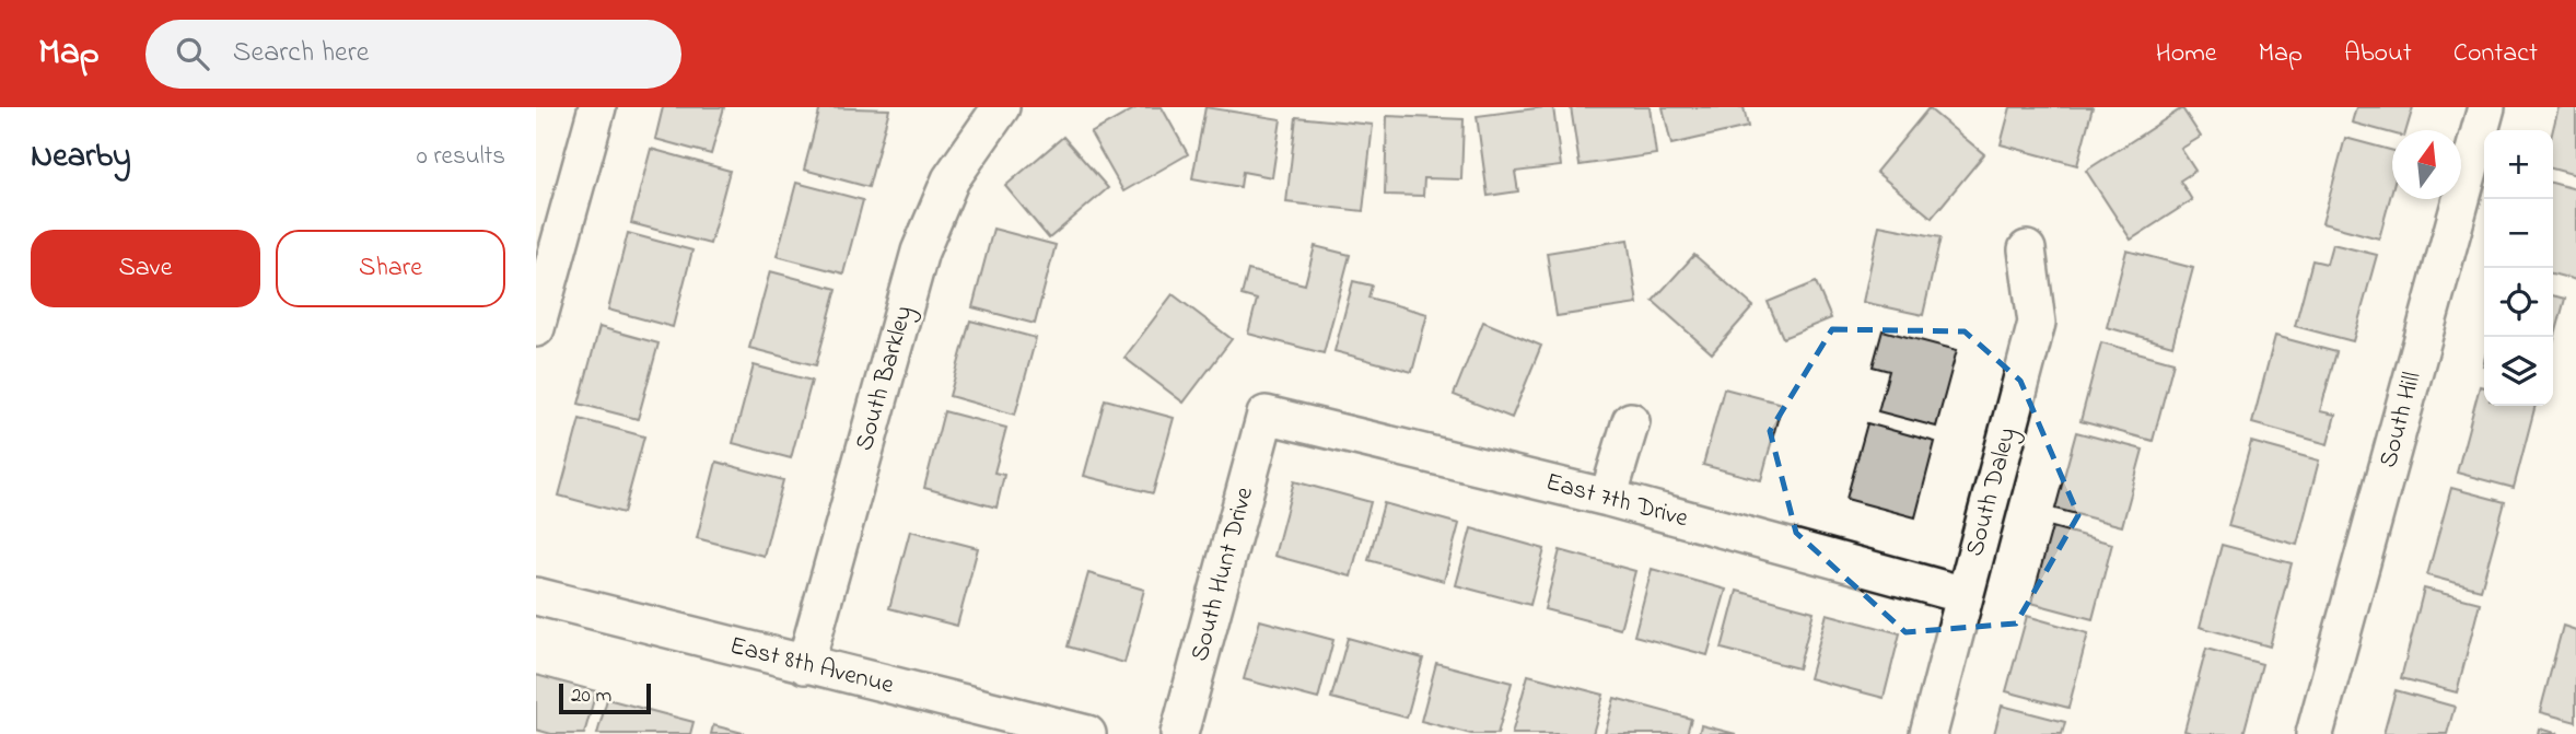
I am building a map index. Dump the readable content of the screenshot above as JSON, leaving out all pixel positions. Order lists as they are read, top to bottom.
{
  "streets": {
    "street": [
      "South Barkley",
      "South Hill",
      "South Daley",
      "East 7th Drive",
      "South Hunt Drive",
      "East 8th Avenue"
    ]
  },
  "crossings": [
    ["South Barkley", "East 8th Avenue"],
    ["South Daley", "East 7th Drive"],
    ["East 7th Drive", "South Hunt Drive"]
  ],
  "scale_bar": "20 m",
  "north": "top",
  "page": {
    "header": "Map",
    "search": "Search here",
    "nav": [
      "Home",
      "Map",
      "About",
      "Contact"
    ],
    "heading": ["Nearby", "0 results"],
    "map_buttons": ["+", "−"],
    "buttons": ["Save", "Share"],
    "scale": "20 m"
  }
}
